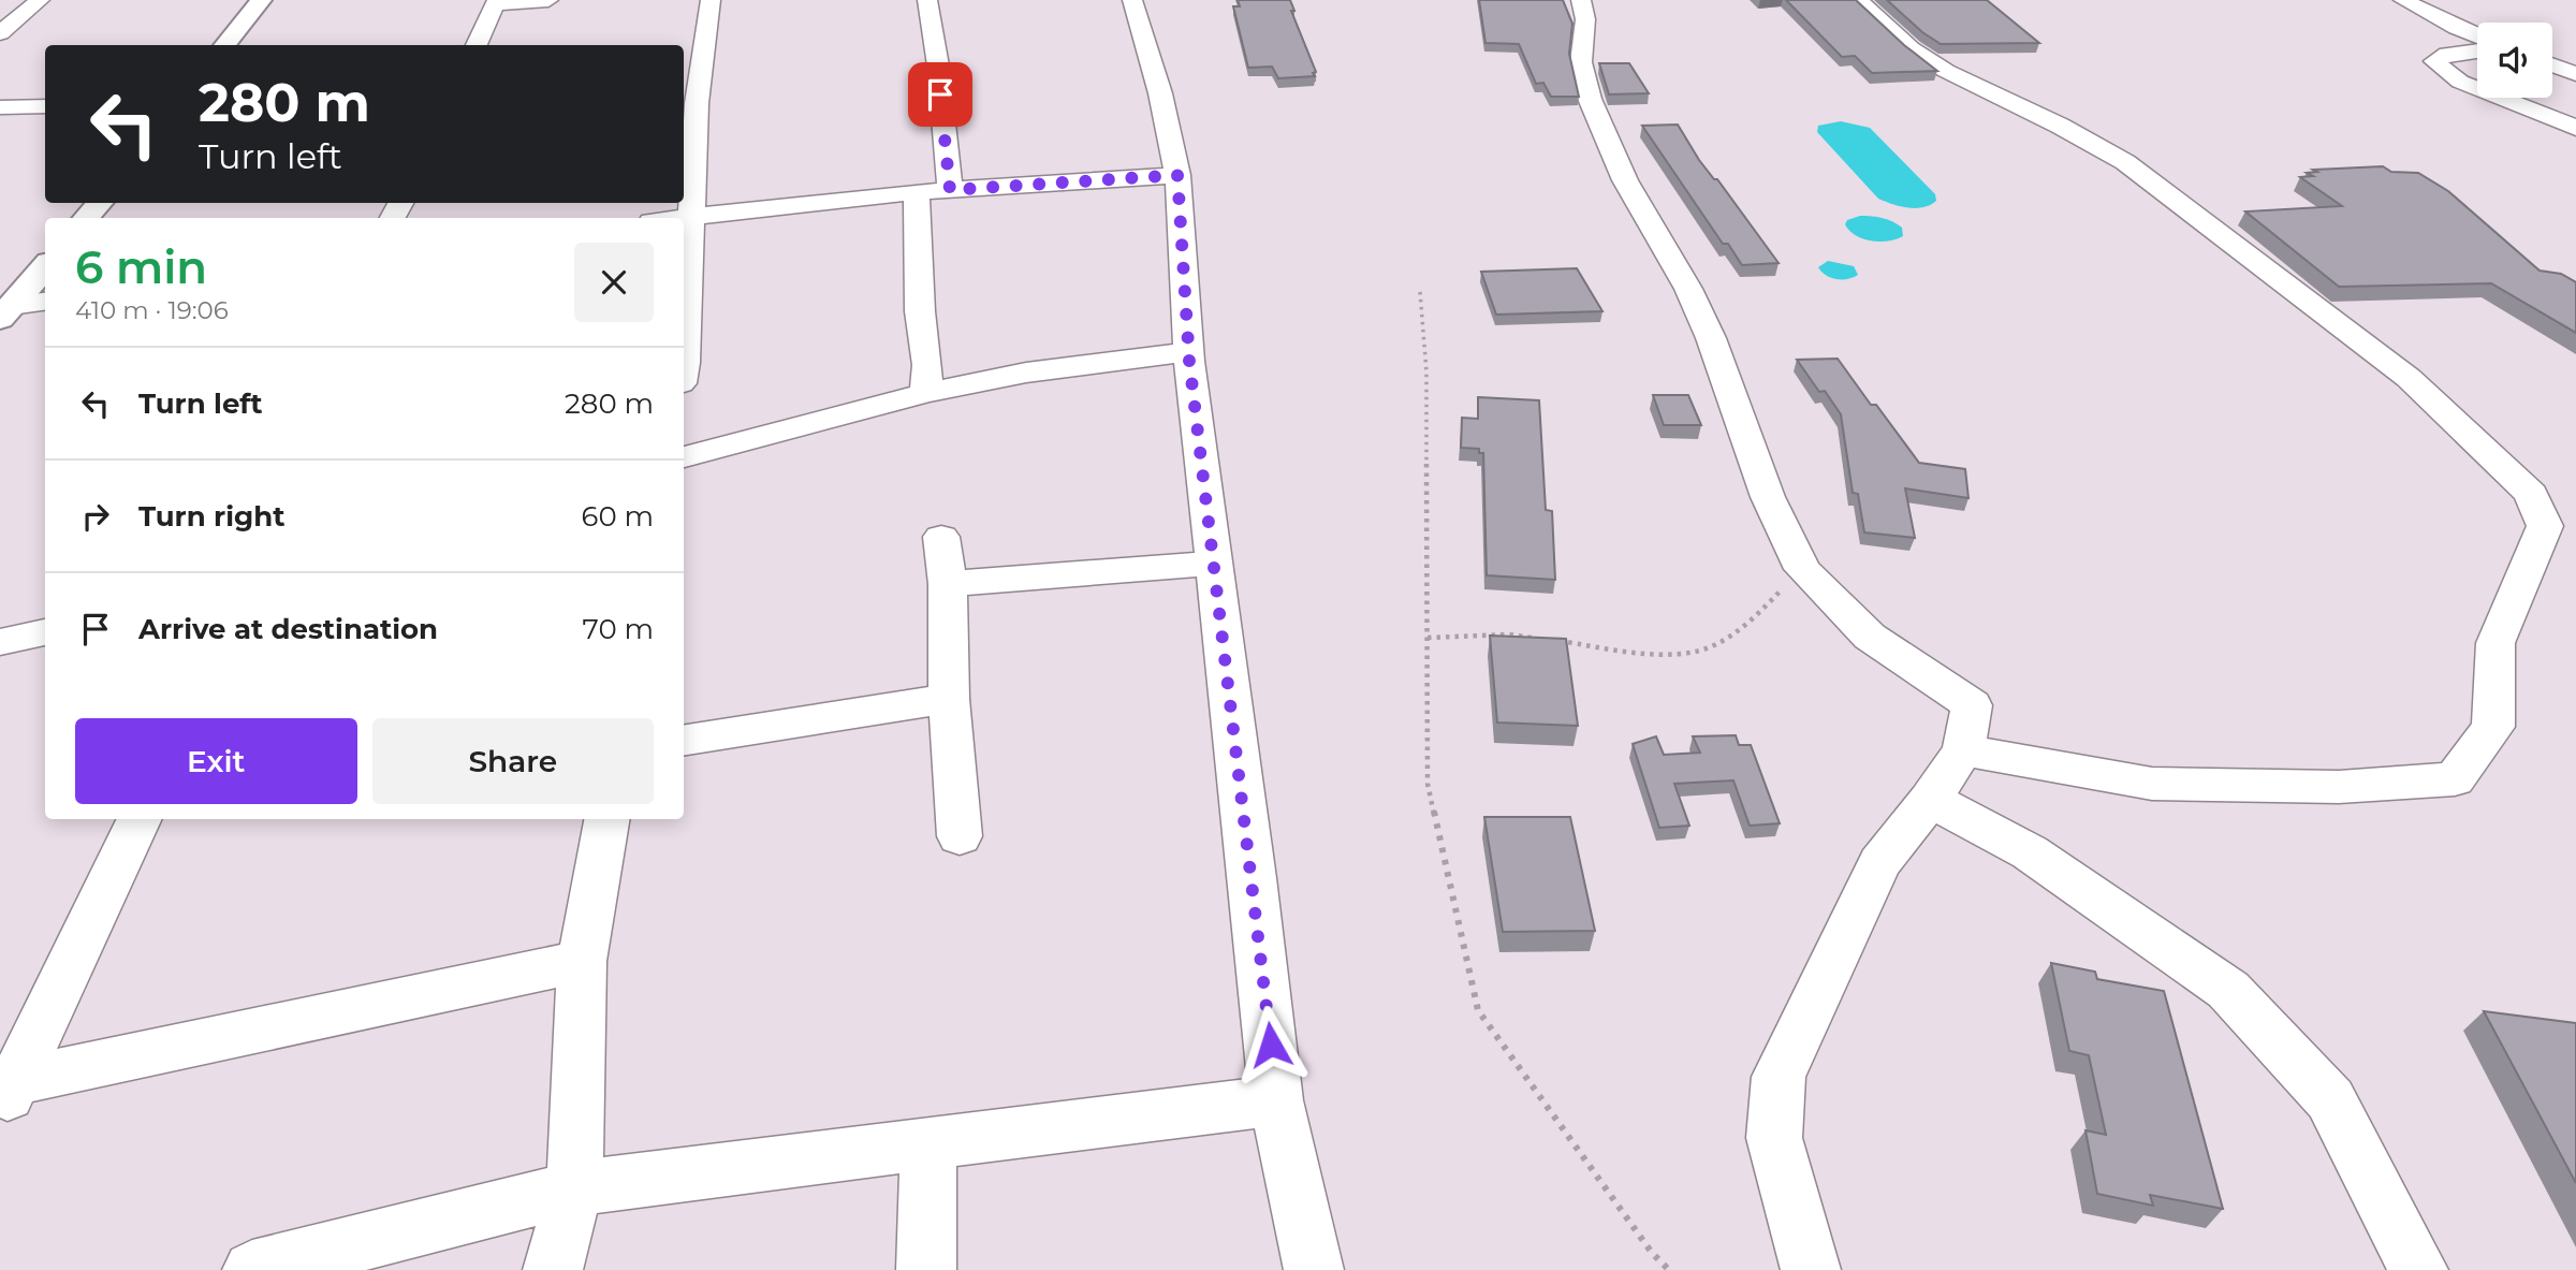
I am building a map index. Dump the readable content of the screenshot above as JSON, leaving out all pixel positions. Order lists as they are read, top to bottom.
{
  "page": {
    "turn": ["280 m", "Turn left"],
    "heading": ["6 min", "410 m · 19:06"],
    "list": [
      {
        "name": "Turn left",
        "value": "280 m"
      },
      {
        "name": "Turn right",
        "value": "60 m"
      },
      {
        "name": "Arrive at destination",
        "value": "70 m"
      }
    ],
    "buttons": ["Exit", "Share"]
  }
}
